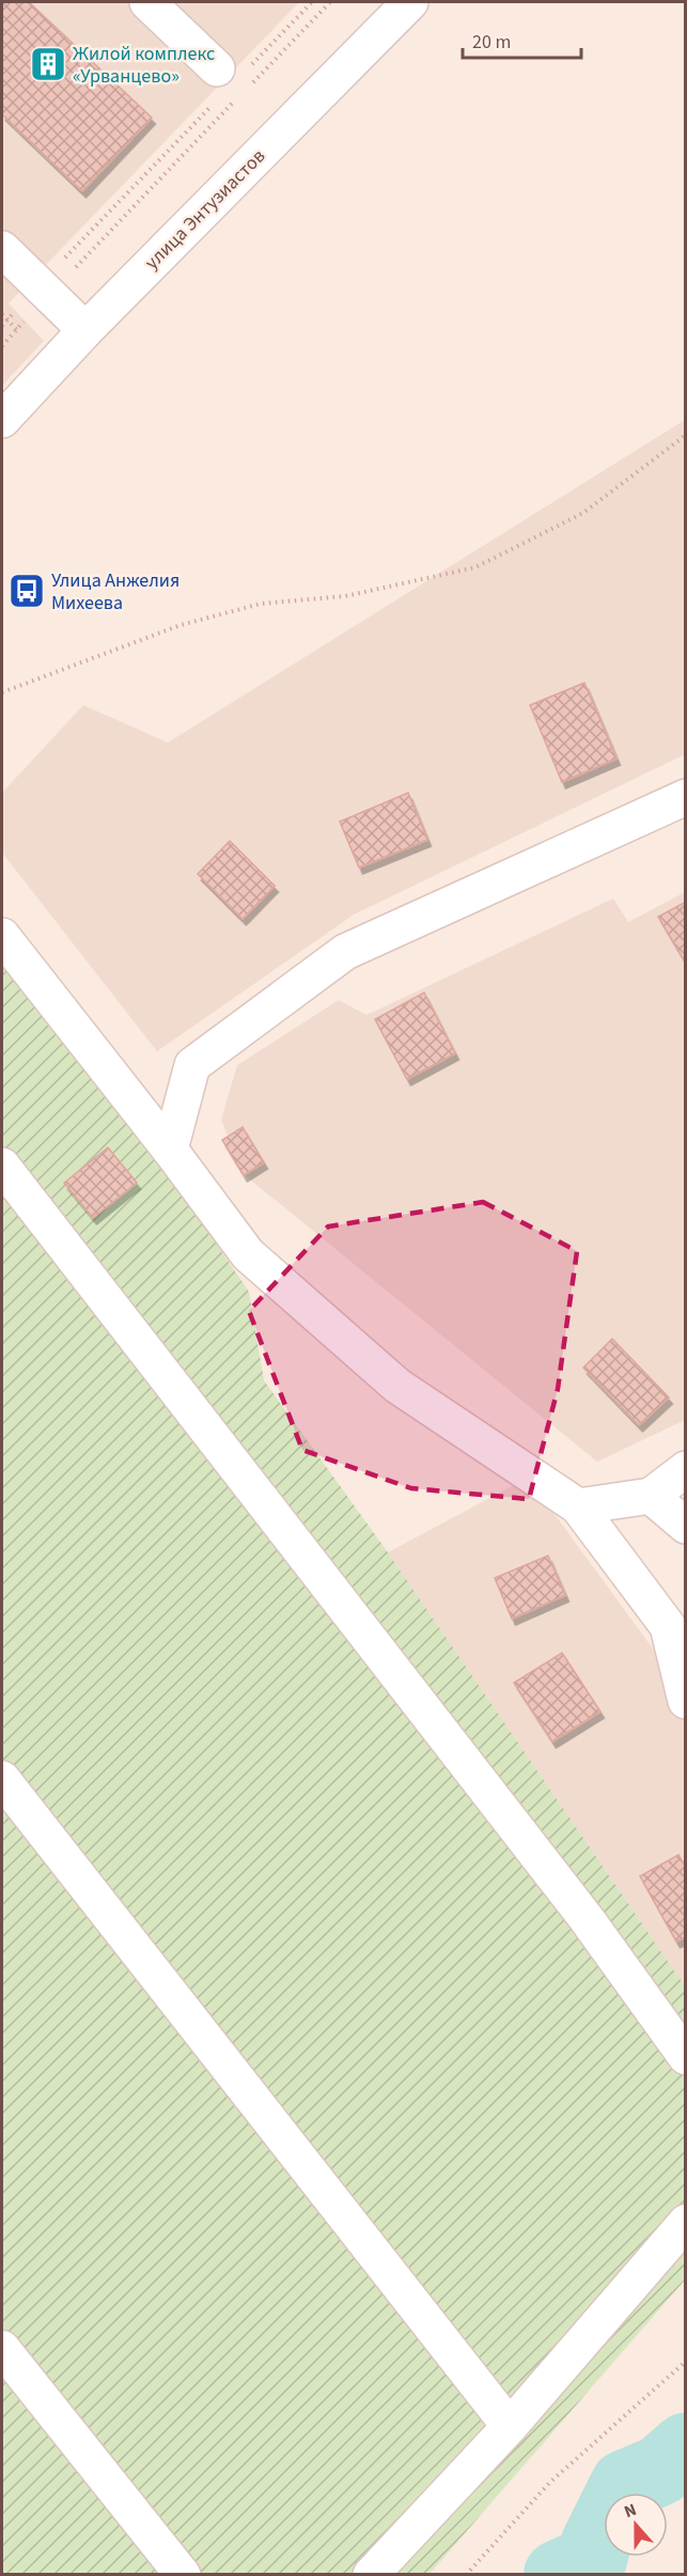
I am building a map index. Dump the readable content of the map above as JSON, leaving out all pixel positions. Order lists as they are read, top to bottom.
{
  "streets": {
    "street": ["улица Энтузиастов"]
  },
  "places": {
    "building": ["Жилой комплекс «Урванцево»"],
    "bus stop": ["Улица Анжелия Михеева"]
  },
  "scale_bar": "20 m",
  "north": "top"
}
